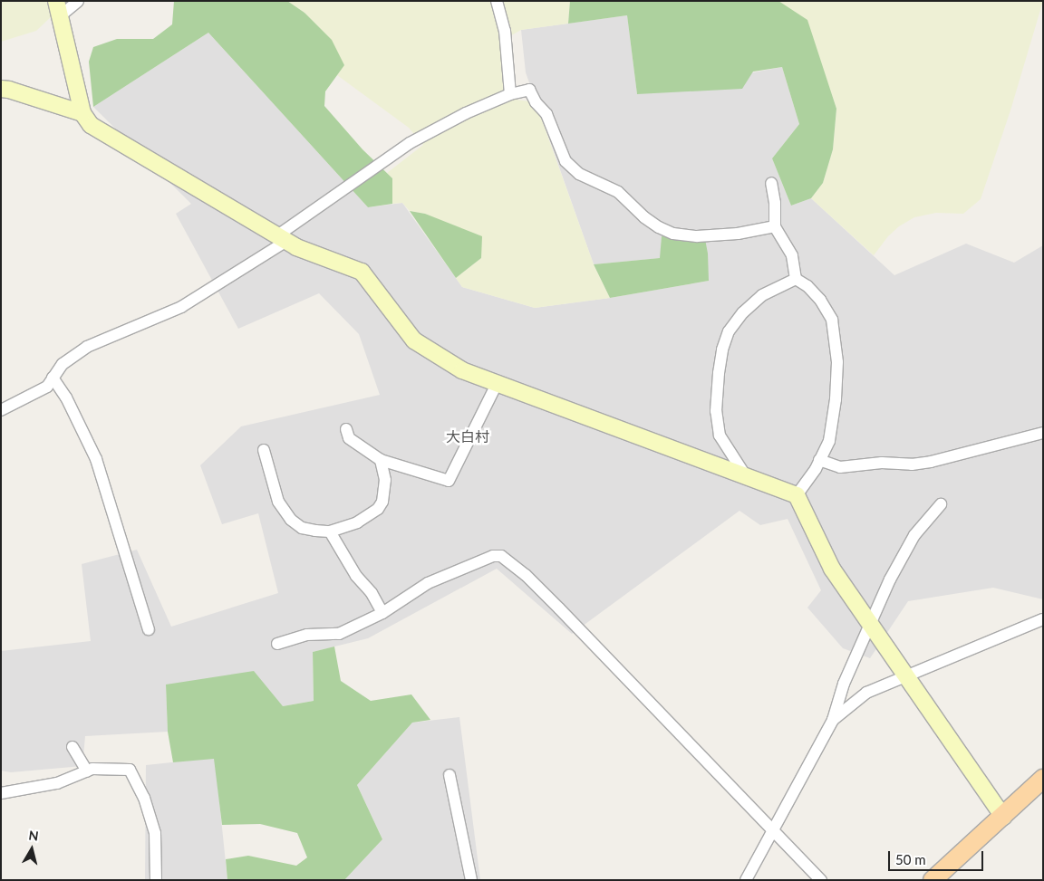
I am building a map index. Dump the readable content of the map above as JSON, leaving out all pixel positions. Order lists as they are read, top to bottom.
{
  "districts": ["大白村"],
  "scale_bar": "50 m",
  "north": "top"
}
